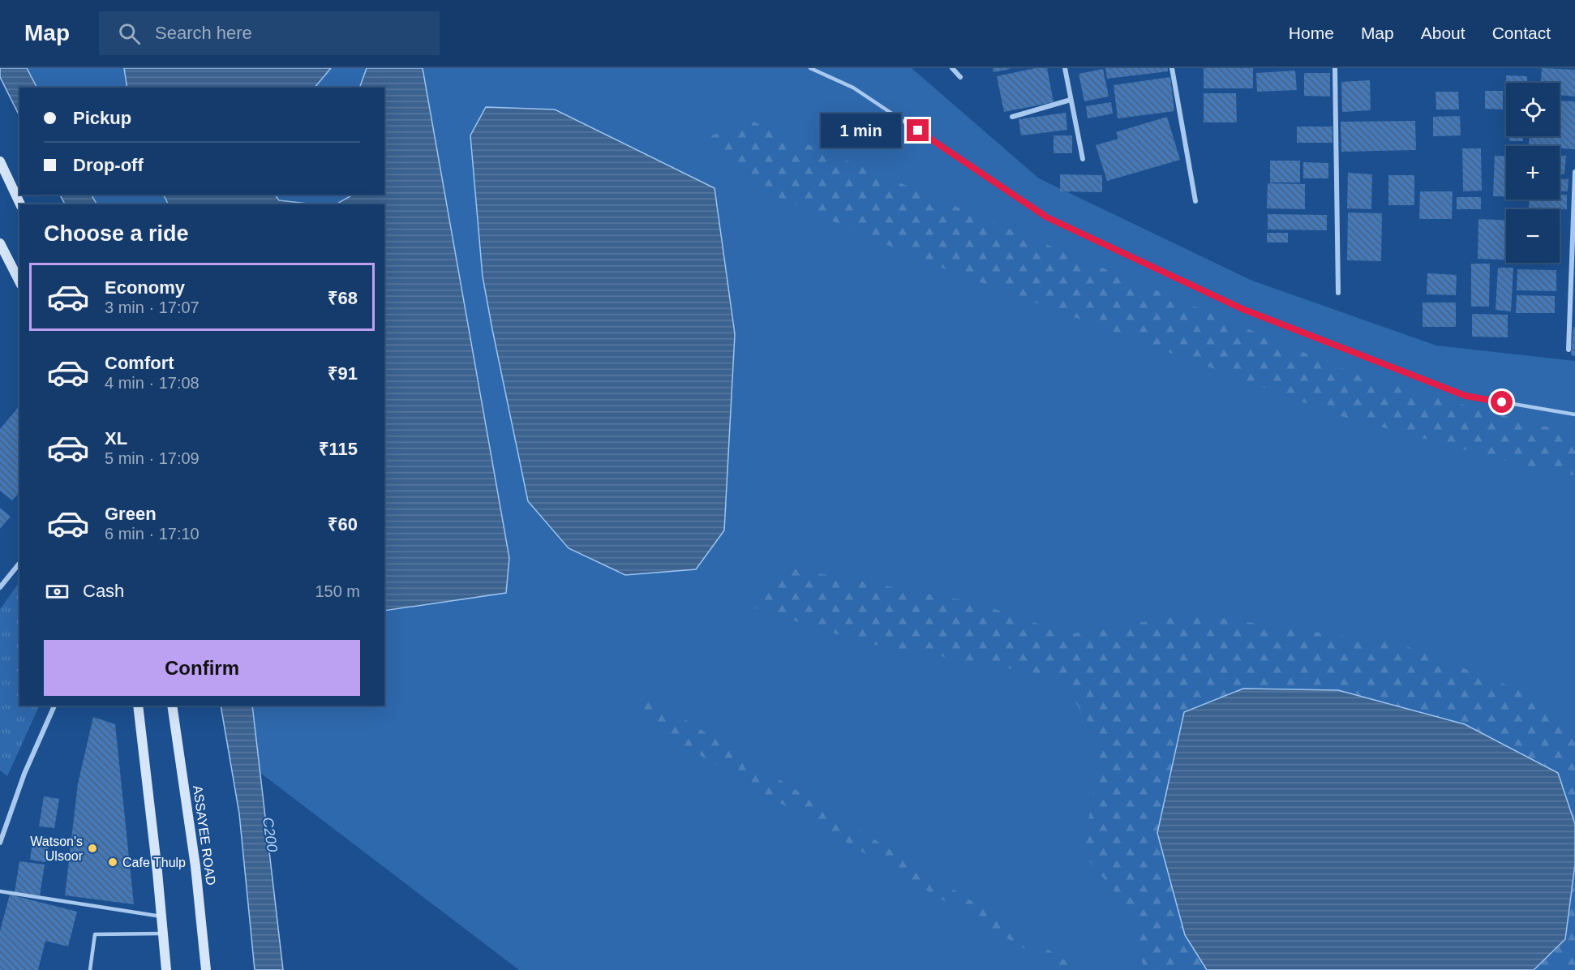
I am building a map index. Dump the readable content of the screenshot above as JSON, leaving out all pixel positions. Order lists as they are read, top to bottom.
{
  "streets": {
    "main road": ["ASSAYEE ROAD"]
  },
  "water": ["C200"],
  "places": ["Watson's Ulsoor", "Cafe Thulp"],
  "page": {
    "header": "Map",
    "search": "Search here",
    "nav": [
      "Home",
      "Map",
      "About",
      "Contact"
    ],
    "map_buttons": ["+", "−"],
    "banner": ["Pickup", "Drop-off"],
    "bubble": "1 min",
    "heading": "Choose a ride",
    "list": [
      {
        "name": "Economy",
        "note": "3 min · 17:07",
        "value": "₹68"
      },
      {
        "name": "Comfort",
        "note": "4 min · 17:08",
        "value": "₹91"
      },
      {
        "name": "XL",
        "note": "5 min · 17:09",
        "value": "₹115"
      },
      {
        "name": "Green",
        "note": "6 min · 17:10",
        "value": "₹60"
      }
    ],
    "pay": ["Cash", "150 m"],
    "buttons": "Confirm"
  }
}
